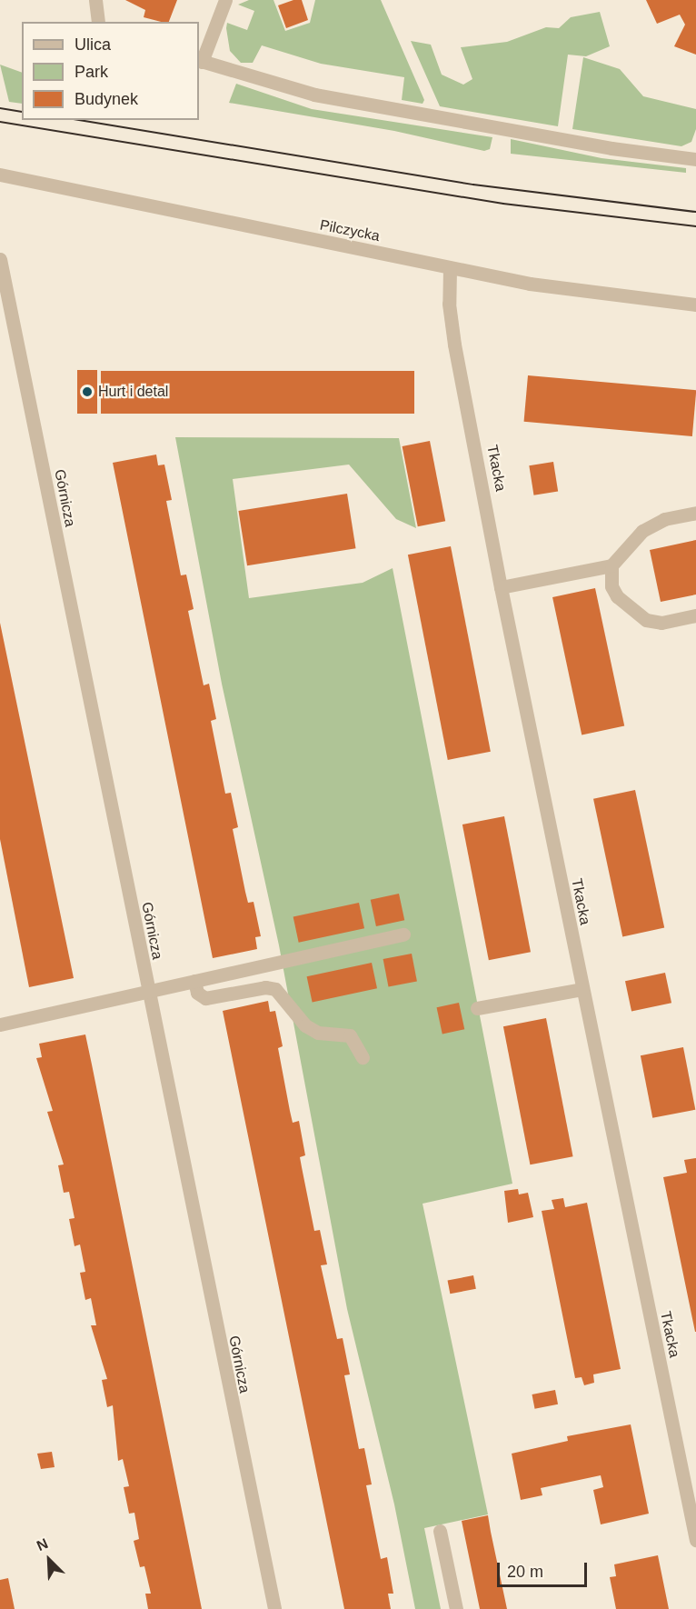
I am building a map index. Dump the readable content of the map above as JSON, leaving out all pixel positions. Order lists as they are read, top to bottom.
{
  "streets": {
    "street": ["Pilczycka", "Tkacka", "Górnicza"]
  },
  "crossings": [
    ["Pilczycka", "Tkacka"]
  ],
  "places": ["Hurt i detal"],
  "legend": ["Ulica", "Park", "Budynek"],
  "scale_bar": "20 m",
  "north": "top left"
}
